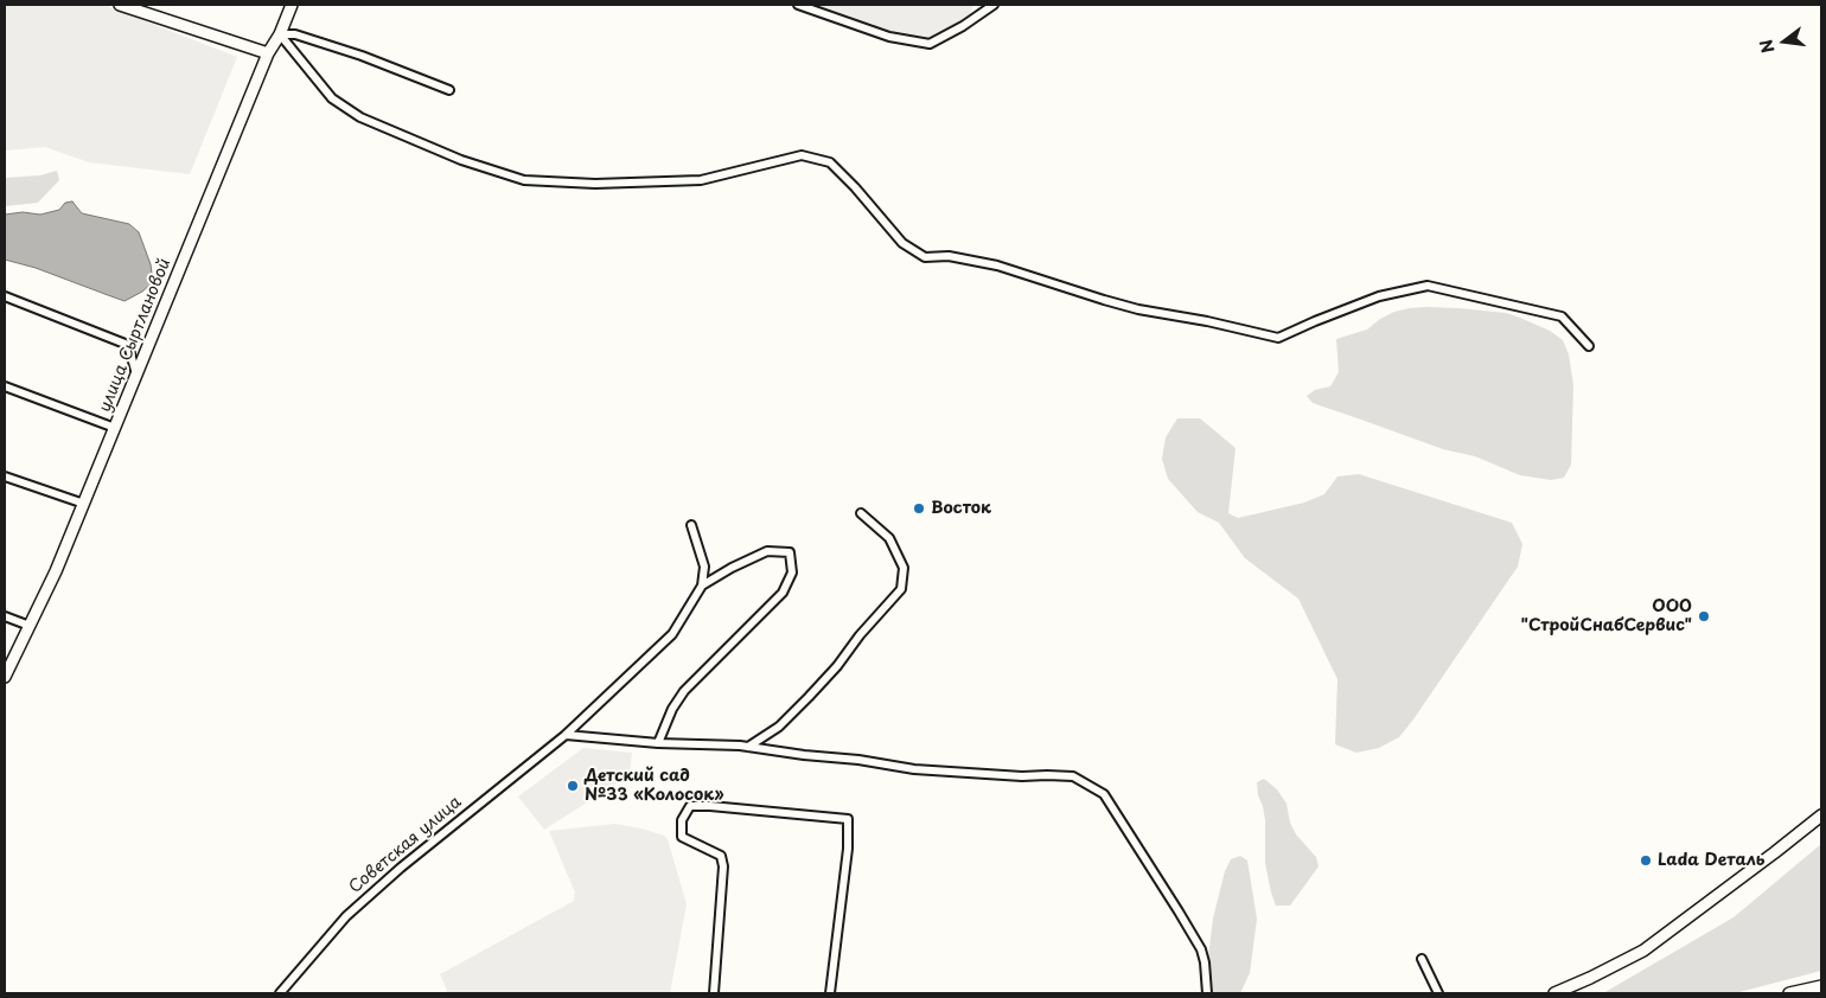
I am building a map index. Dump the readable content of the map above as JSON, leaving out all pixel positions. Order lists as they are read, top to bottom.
{
  "streets": {
    "street": ["улица Сыртлановой", "Советская улица"]
  },
  "places": [
    "Восток",
    "ООО \"СтройСнабСервис\"",
    "Детский сад №33 «Колосок»",
    "Lada Dеталь"
  ],
  "north": "left"
}
